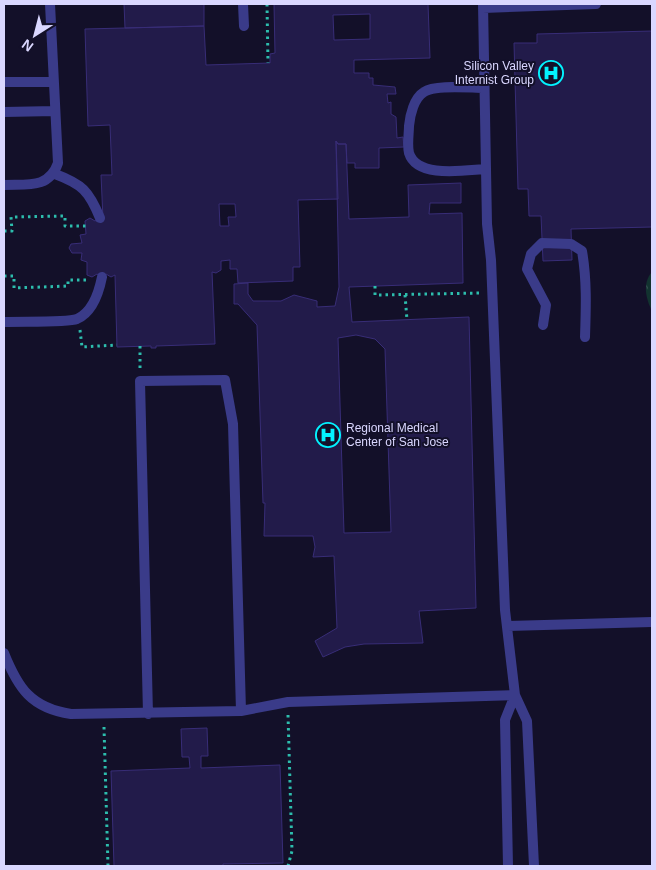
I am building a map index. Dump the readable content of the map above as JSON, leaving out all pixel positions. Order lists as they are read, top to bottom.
{
  "places": {
    "hospital": ["Silicon Valley Internist Group", "Regional Medical Center of San Jose"]
  },
  "north": "bottom left"
}
